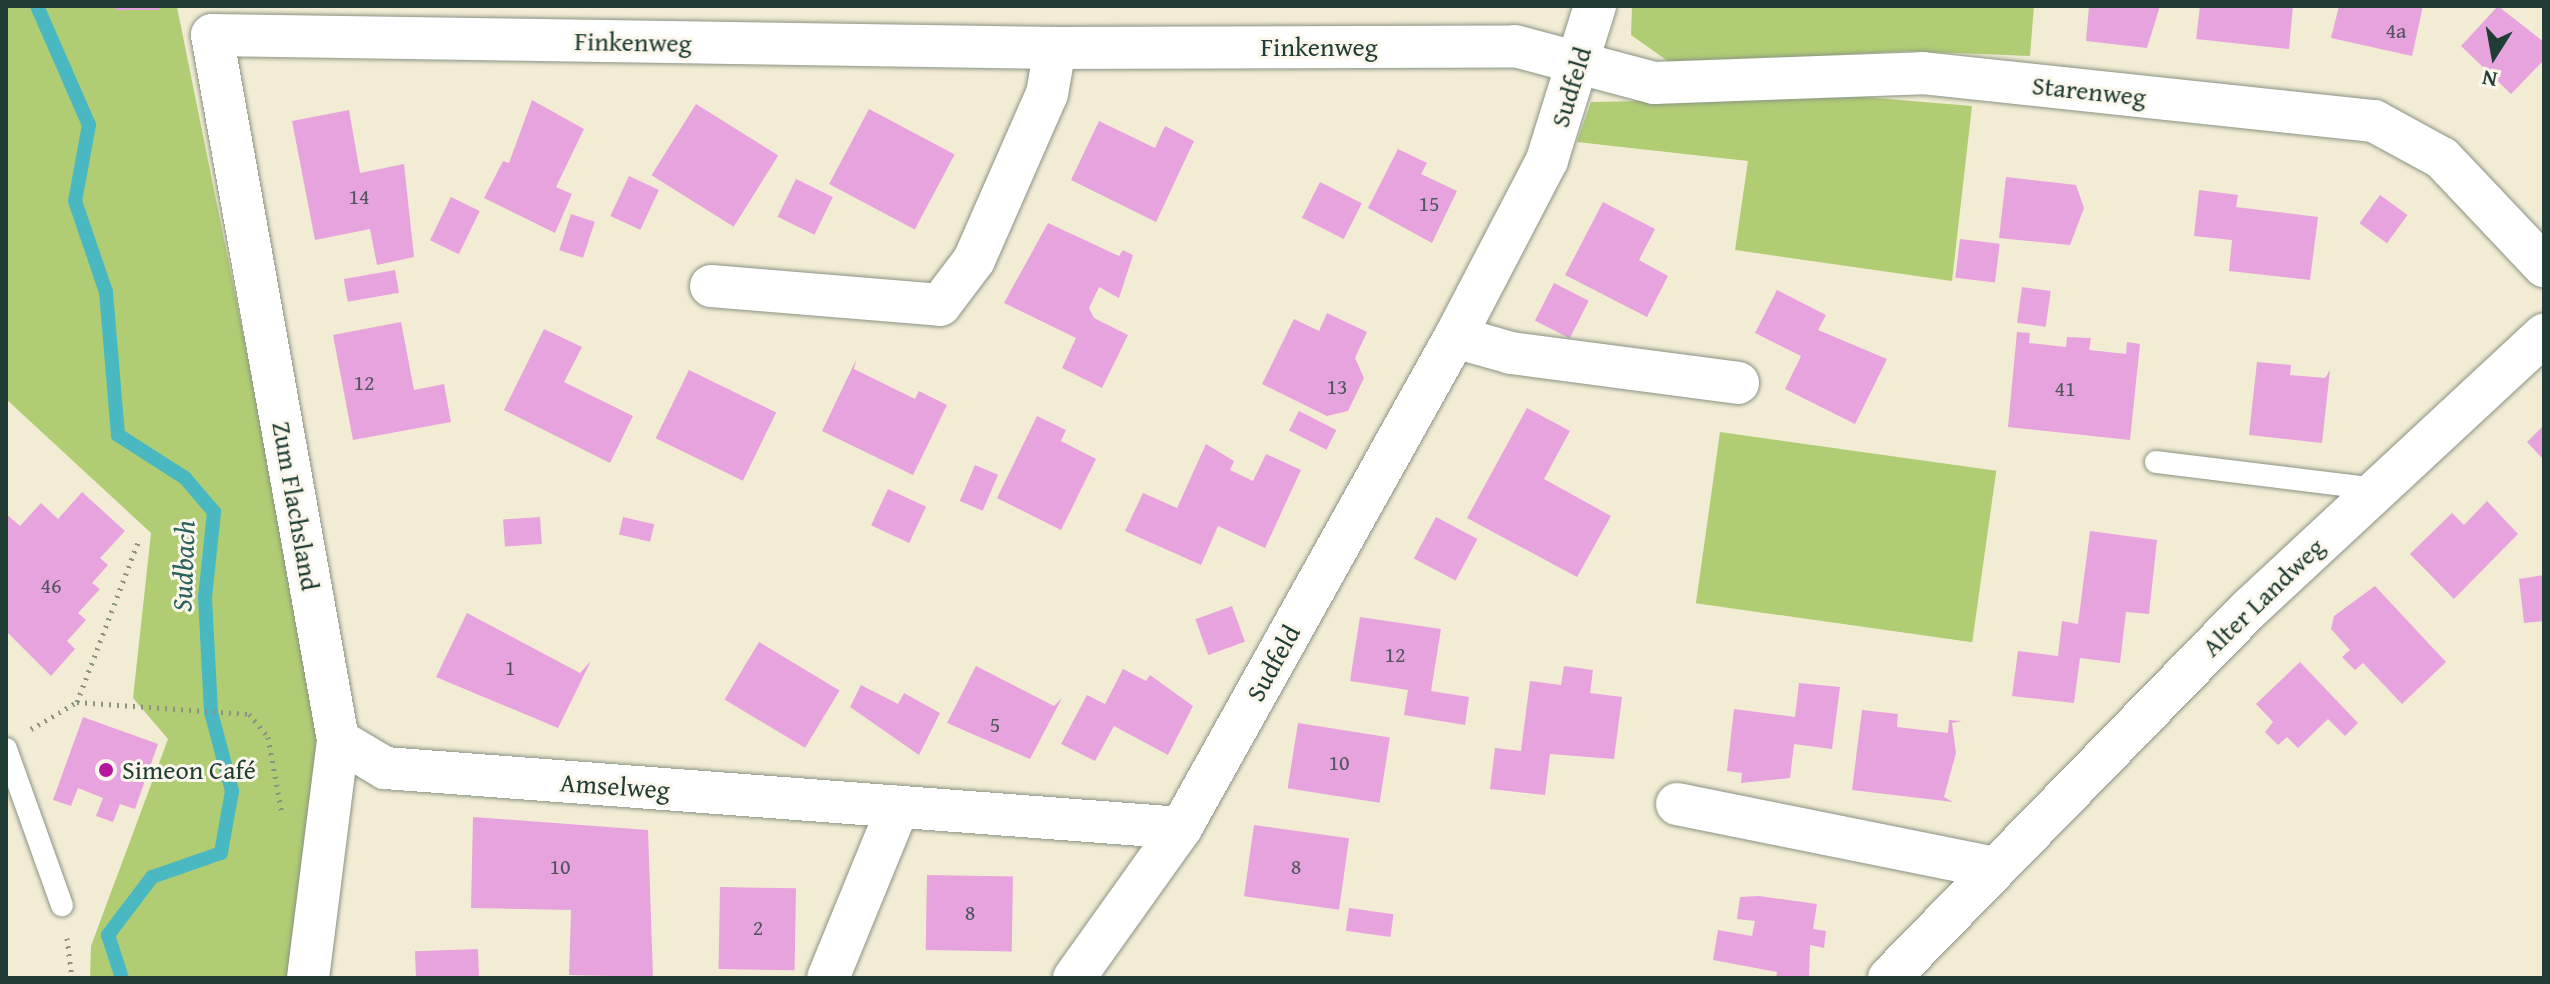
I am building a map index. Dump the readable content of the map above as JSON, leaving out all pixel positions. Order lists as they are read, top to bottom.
{
  "streets": {
    "street": [
      "Finkenweg",
      "Sudfeld",
      "Starenweg",
      "Zum Flachsland",
      "Alter Landweg",
      "Amselweg"
    ]
  },
  "crossings": [
    ["Finkenweg", "Sudfeld"],
    ["Finkenweg", "Starenweg"],
    ["Finkenweg", "Zum Flachsland"],
    ["Sudfeld", "Starenweg"],
    ["Sudfeld", "Amselweg"],
    ["Zum Flachsland", "Amselweg"]
  ],
  "water": ["Sudbach"],
  "places": ["Simeon Café"],
  "house_numbers": [
    "4a",
    "14",
    "15",
    "12",
    "13",
    "41",
    "46",
    "12",
    "1",
    "5",
    "10",
    "10",
    "8",
    "8",
    "2"
  ],
  "north": "bottom"
}
